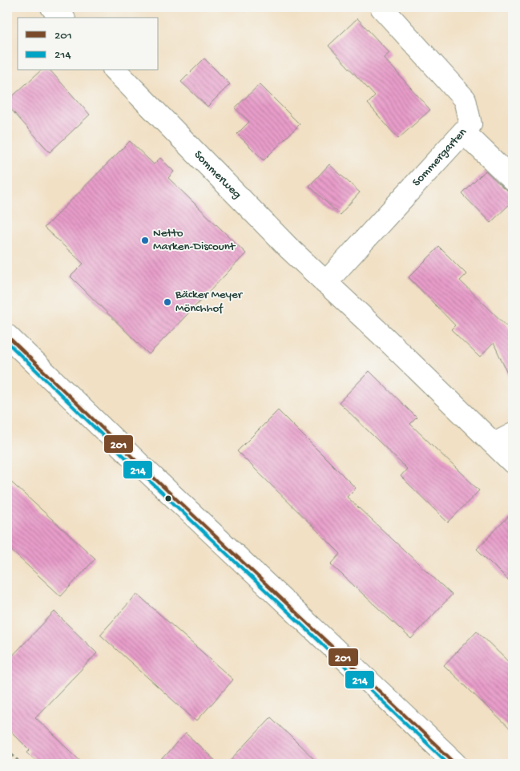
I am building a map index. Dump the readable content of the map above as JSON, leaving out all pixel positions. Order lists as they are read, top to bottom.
{
  "streets": {
    "street": ["Sommergarten", "Sommerweg"]
  },
  "crossings": [
    ["Sommergarten", "Sommerweg"]
  ],
  "places": ["Netto Marken-Discount", "Bäcker Meyer Mönchhof"],
  "lines": ["transit line 201", "transit line 214"],
  "legend": ["201", "214"]
}
